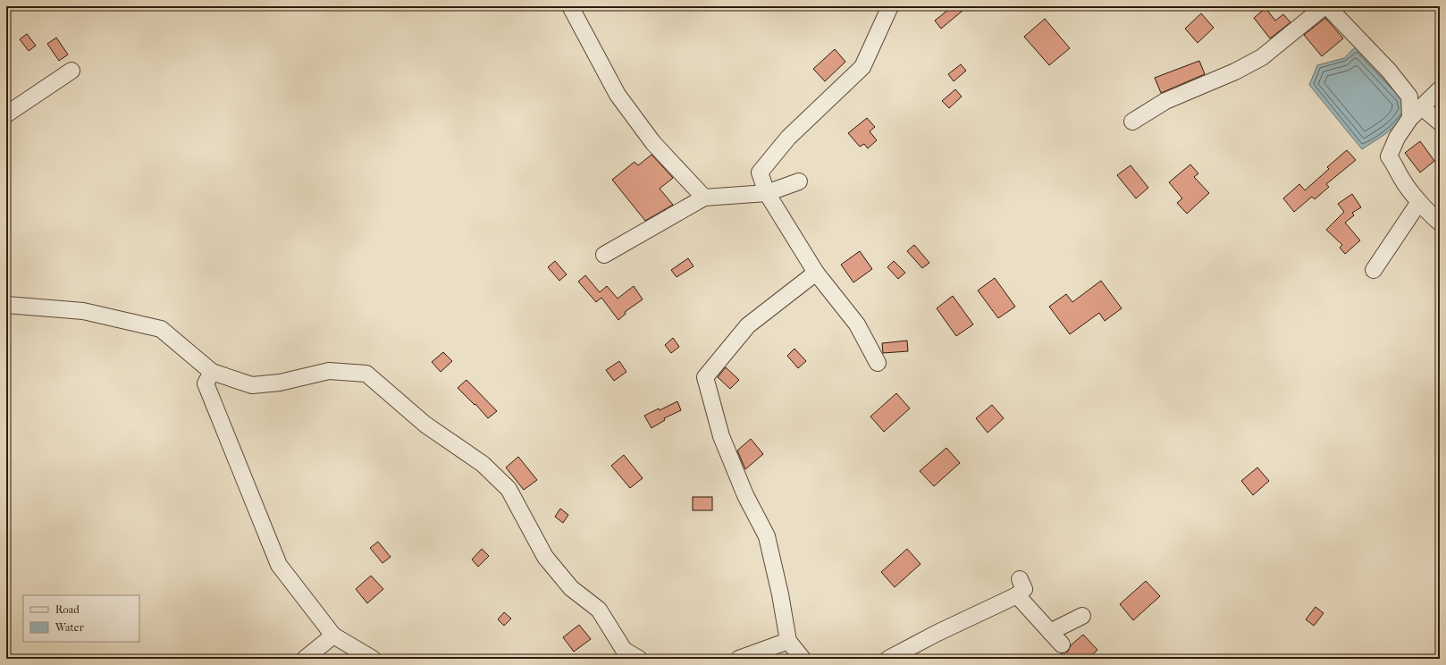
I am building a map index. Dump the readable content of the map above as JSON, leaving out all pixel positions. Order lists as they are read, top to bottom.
{
  "legend": ["Road", "Water"]
}
